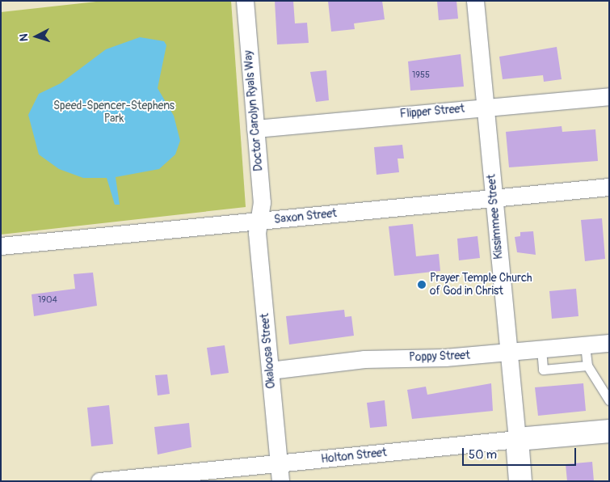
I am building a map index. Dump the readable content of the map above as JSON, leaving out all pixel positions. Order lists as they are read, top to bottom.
{
  "streets": {
    "street": [
      "Doctor Carolyn Ryals Way",
      "Flipper Street",
      "Saxon Street",
      "Kissimmee Street",
      "Okaloosa Street",
      "Poppy Street",
      "Holton Street"
    ]
  },
  "crossings": [
    ["Doctor Carolyn Ryals Way", "Flipper Street"],
    ["Doctor Carolyn Ryals Way", "Saxon Street"],
    ["Doctor Carolyn Ryals Way", "Okaloosa Street"],
    ["Flipper Street", "Kissimmee Street"],
    ["Saxon Street", "Kissimmee Street"],
    ["Saxon Street", "Okaloosa Street"],
    ["Kissimmee Street", "Poppy Street"],
    ["Kissimmee Street", "Holton Street"],
    ["Okaloosa Street", "Poppy Street"],
    ["Okaloosa Street", "Holton Street"]
  ],
  "parks": ["Speed-Spencer-Stephens Park"],
  "places": ["Prayer Temple Church of God in Christ"],
  "house_numbers": ["1955", "1904"],
  "scale_bar": "50 m",
  "north": "left"
}
